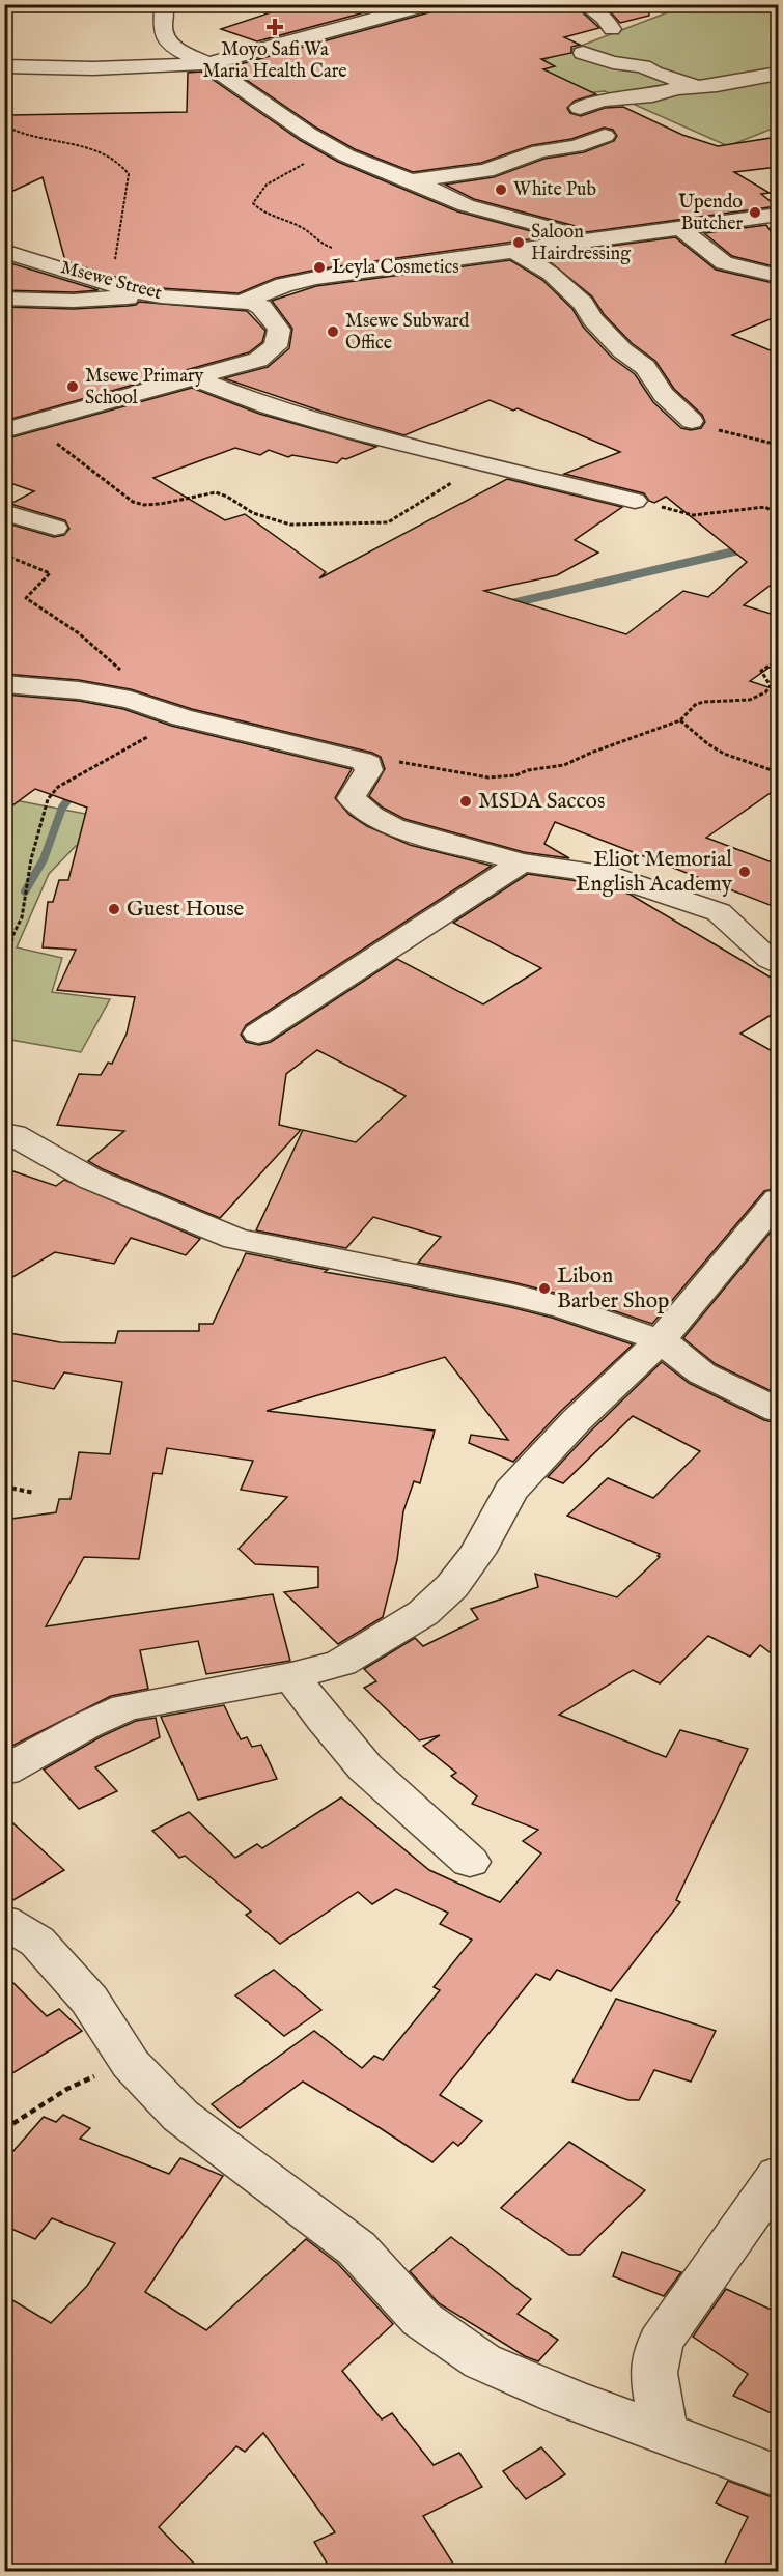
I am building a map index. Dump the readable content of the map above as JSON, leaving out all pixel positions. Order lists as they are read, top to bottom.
{
  "streets": {
    "street": ["Msewe Street"]
  },
  "places": {
    "health": ["Moyo Safi Wa Maria Health Care"],
    "other": [
      "White Pub",
      "Upendo Butcher",
      "Saloon Hairdressing",
      "Leyla Cosmetics",
      "Msewe Subward Office",
      "Msewe Primary School",
      "MSDA Saccos",
      "Eliot Memorial English Academy",
      "Guest House",
      "Libon Barber Shop"
    ]
  }
}
